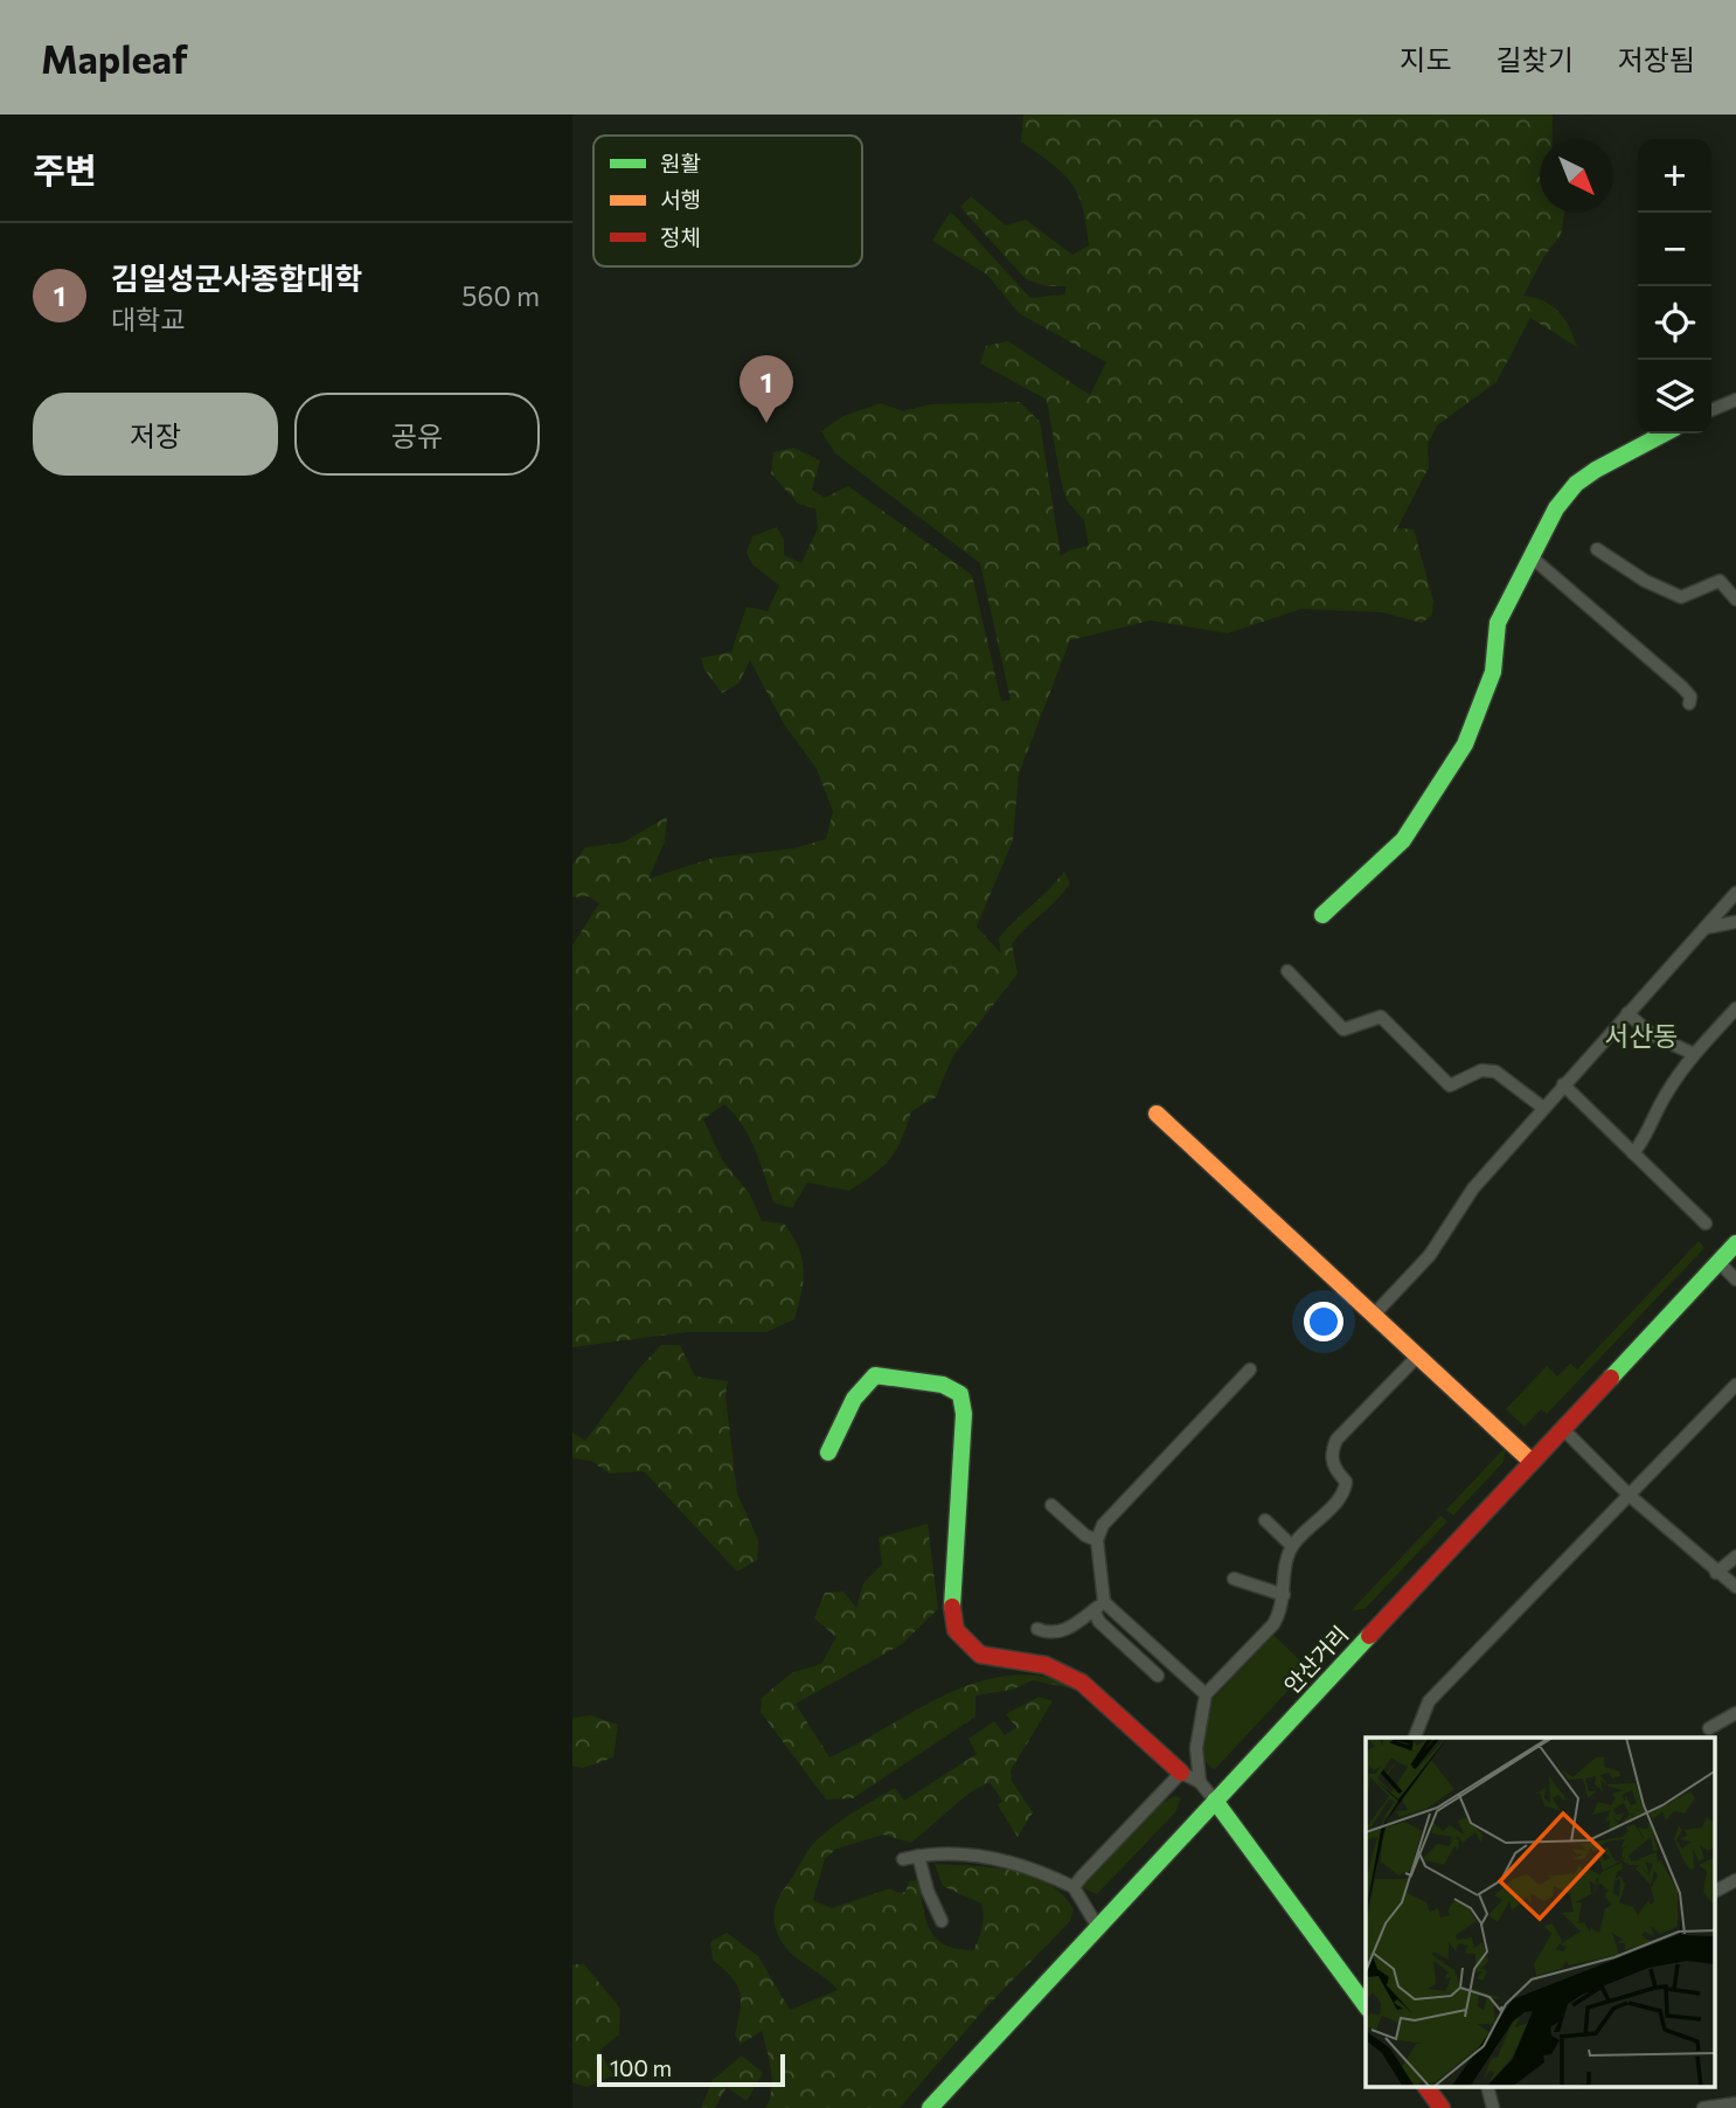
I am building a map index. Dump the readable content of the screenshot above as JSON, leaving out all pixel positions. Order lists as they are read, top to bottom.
{
  "streets": {
    "street": ["안산거리"]
  },
  "districts": ["서산동"],
  "legend": ["원활", "서행", "정체"],
  "scale_bar": "100 m",
  "north": "bottom right",
  "page": {
    "header": "Mapleaf",
    "nav": ["지도", "길찾기", "저장됨"],
    "heading": "주변",
    "map_buttons": ["+", "−"],
    "list": [
      {
        "mark": "1",
        "name": "김일성군사종합대학",
        "note": "대학교",
        "value": "560 m"
      }
    ],
    "pins": "1",
    "buttons": ["저장", "공유"],
    "scale": "100 m"
  }
}
